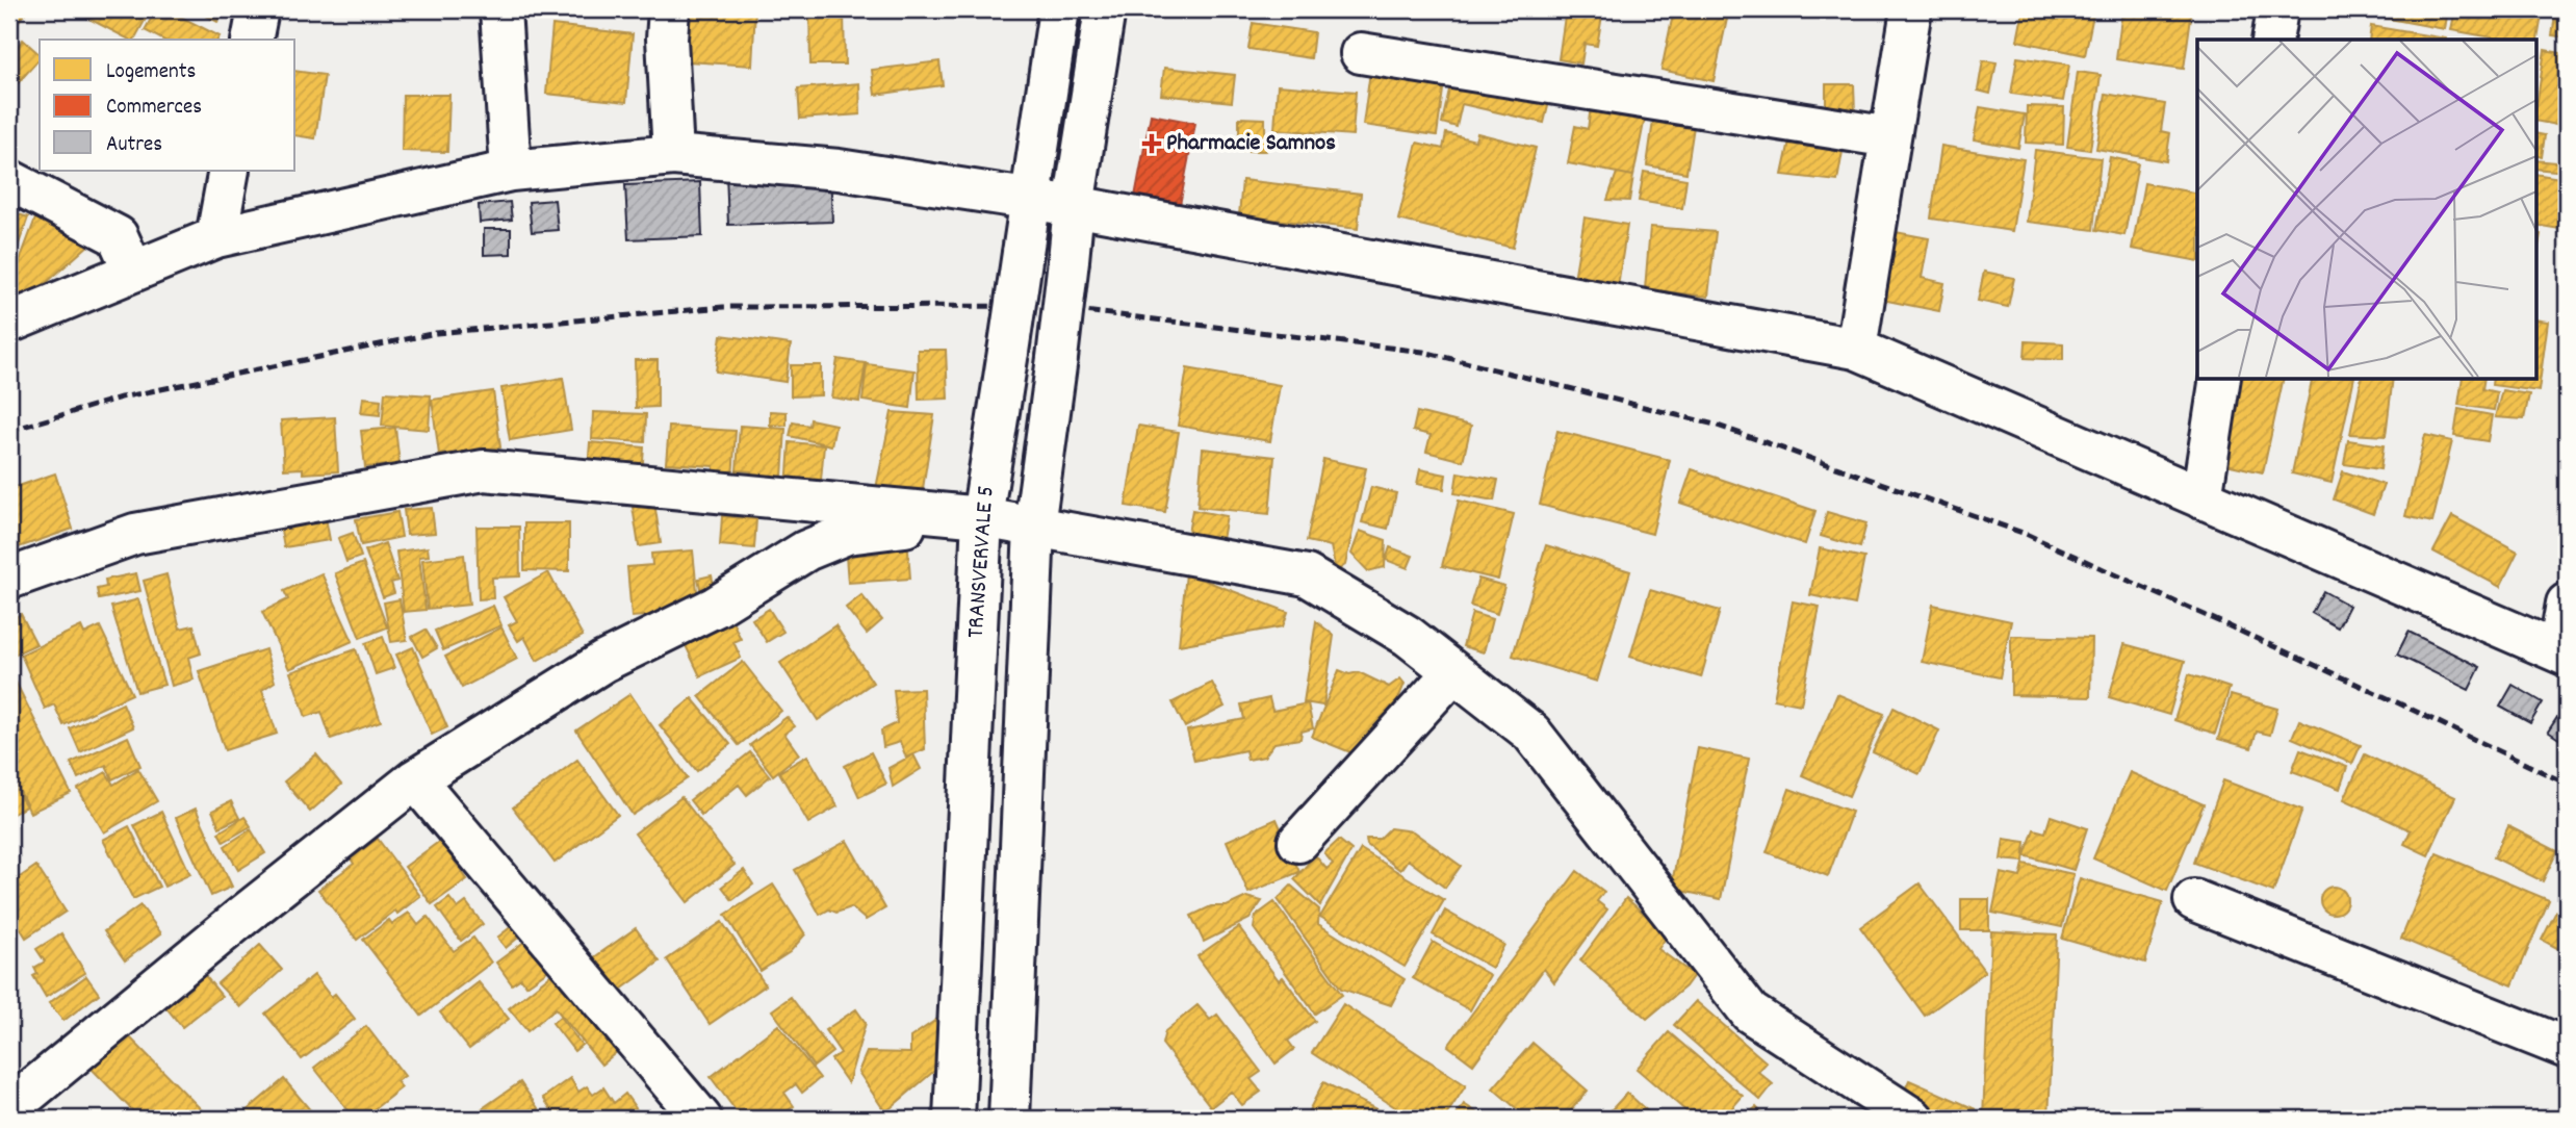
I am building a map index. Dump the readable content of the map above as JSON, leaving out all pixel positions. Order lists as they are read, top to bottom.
{
  "streets": {
    "street": ["TRANSVERVALE 5"]
  },
  "places": {
    "health": ["Pharmacie Samnos"]
  },
  "legend": ["Logements", "Commerces", "Autres"]
}
